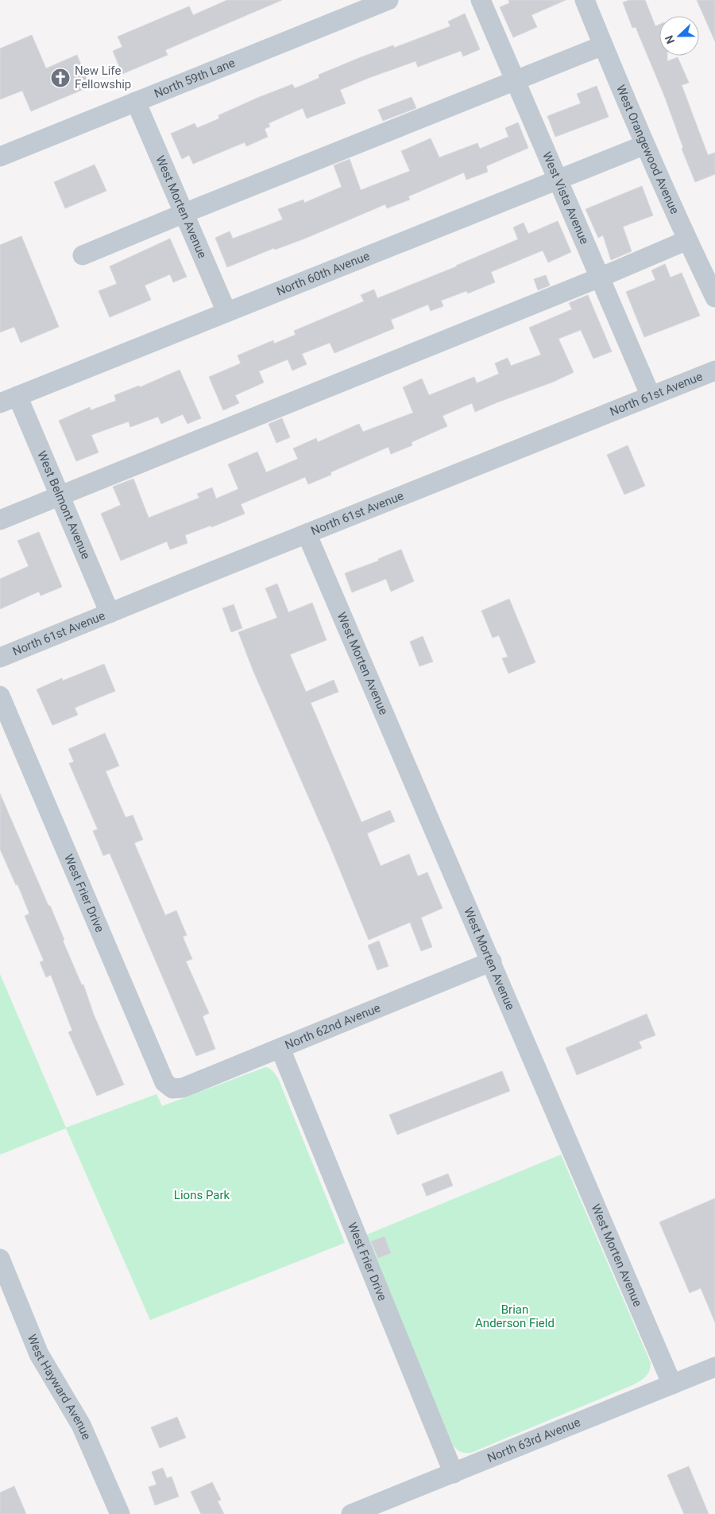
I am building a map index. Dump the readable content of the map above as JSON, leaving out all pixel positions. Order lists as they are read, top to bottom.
{
  "streets": {
    "street": [
      "North 59th Lane",
      "West Orangewood Avenue",
      "West Vista Avenue",
      "West Morten Avenue",
      "North 60th Avenue",
      "North 61st Avenue",
      "West Belmont Avenue",
      "West Frier Drive",
      "North 62nd Avenue",
      "West Hayward Avenue",
      "North 63rd Avenue"
    ]
  },
  "crossings": [
    ["North 59th Lane", "West Morten Avenue"],
    ["West Orangewood Avenue", "North 60th Avenue"],
    ["West Vista Avenue", "North 60th Avenue"],
    ["West Vista Avenue", "North 61st Avenue"],
    ["West Morten Avenue", "North 60th Avenue"],
    ["West Morten Avenue", "North 61st Avenue"],
    ["West Morten Avenue", "North 62nd Avenue"],
    ["West Morten Avenue", "North 63rd Avenue"],
    ["North 60th Avenue", "West Belmont Avenue"],
    ["North 61st Avenue", "West Belmont Avenue"],
    ["West Frier Drive", "North 62nd Avenue"],
    ["West Frier Drive", "North 63rd Avenue"]
  ],
  "parks": ["Lions Park", "Brian Anderson Field"],
  "places": {
    "church": ["New Life Fellowship"]
  },
  "north": "left"
}
